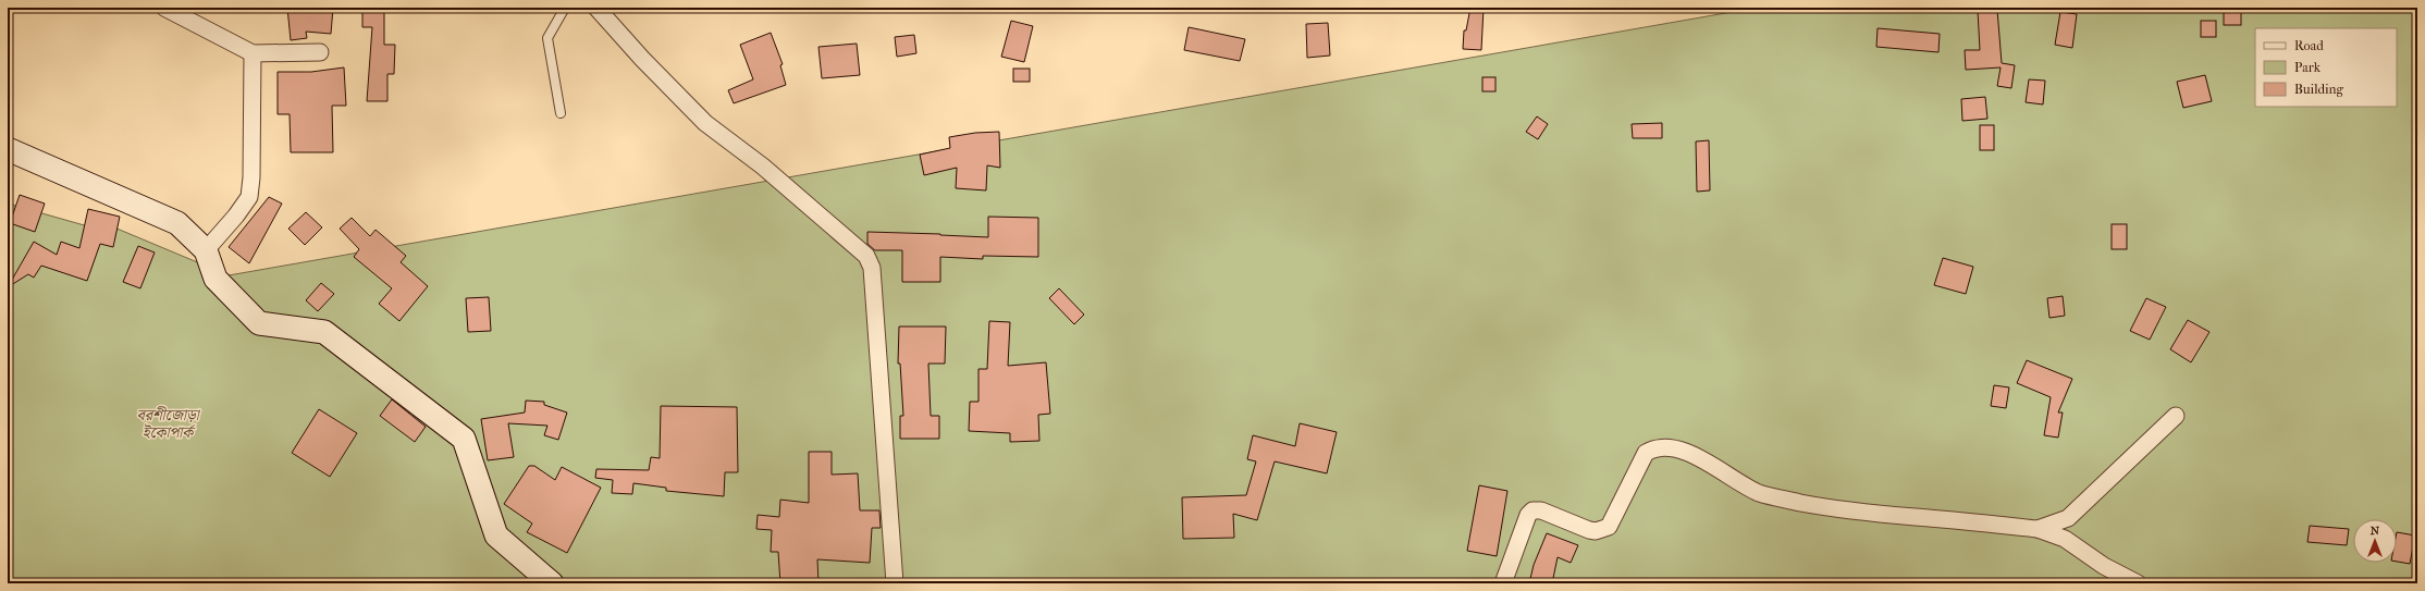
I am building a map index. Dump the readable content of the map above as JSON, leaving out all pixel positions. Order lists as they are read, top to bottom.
{
  "parks": ["বরশীজোড়া ইকোপার্ক"],
  "legend": ["Road", "Park", "Building"],
  "north": "top"
}
